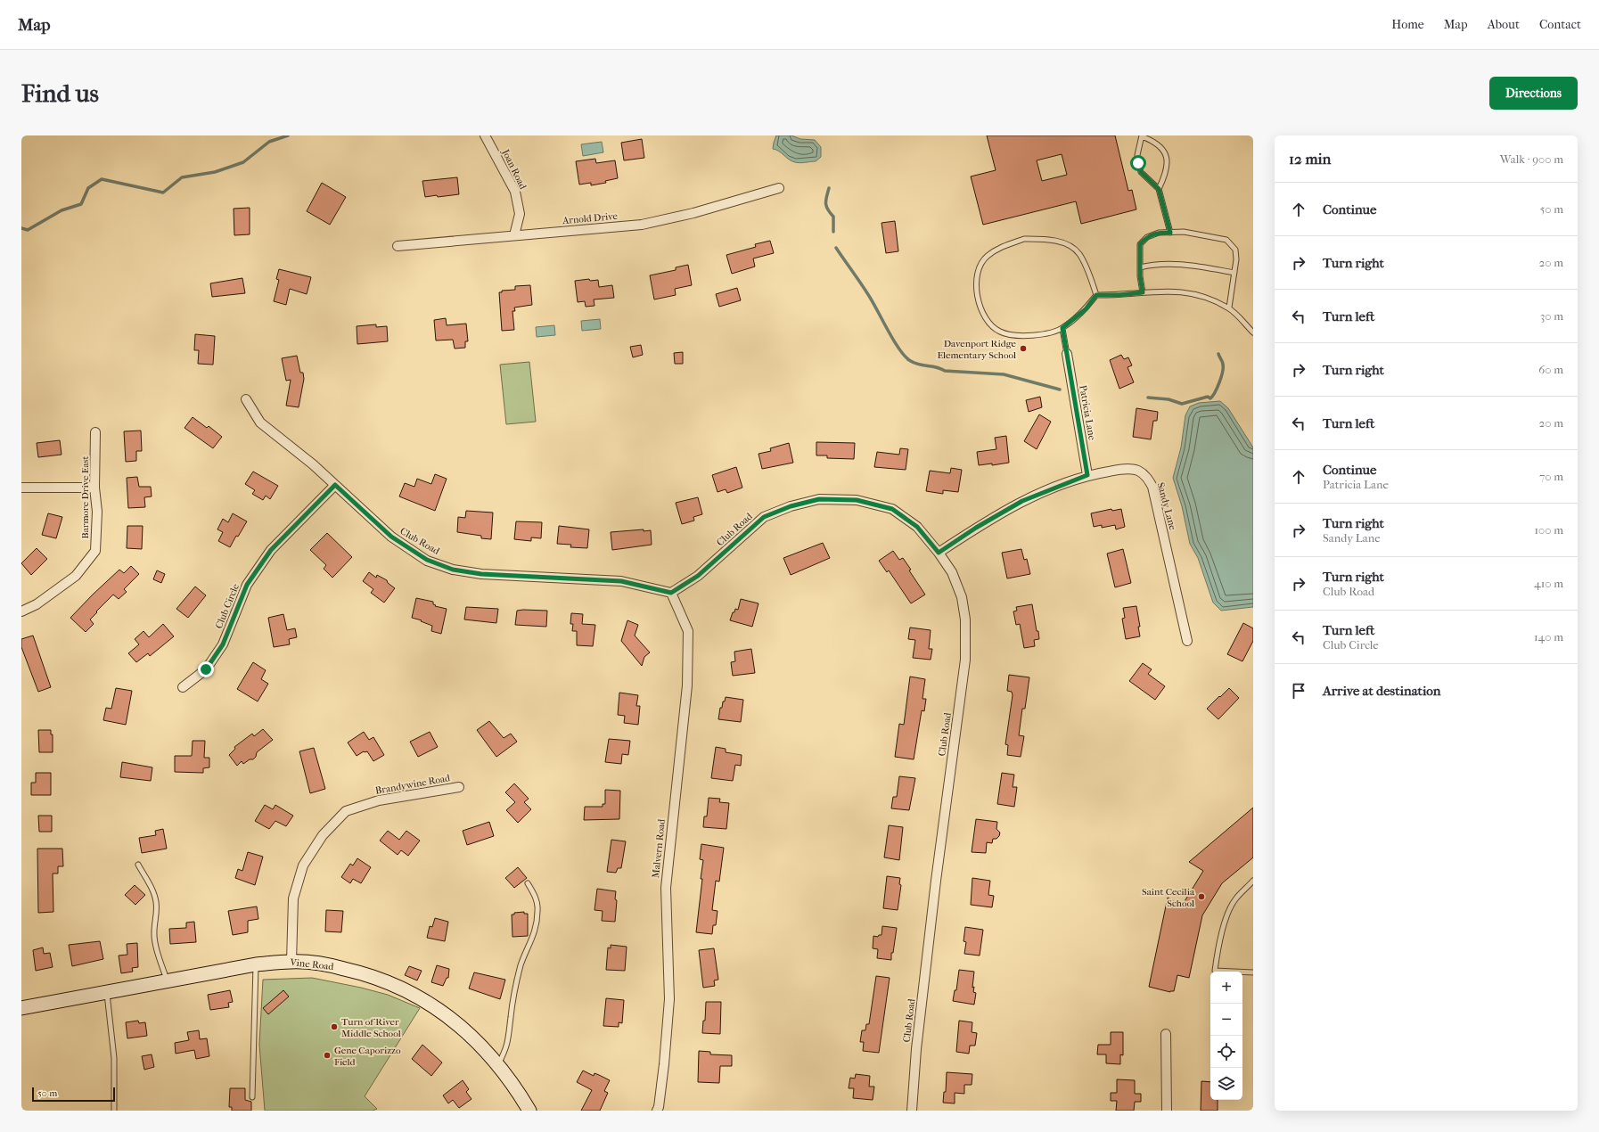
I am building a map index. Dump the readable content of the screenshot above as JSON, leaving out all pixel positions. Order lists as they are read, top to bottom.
{
  "streets": {
    "street": [
      "Joan Road",
      "Arnold Drive",
      "Patricia Lane",
      "Barmore Drive East",
      "Sandy Lane",
      "Club Road",
      "Club Circle",
      "Brandywine Road",
      "Malvern Road",
      "Vine Road"
    ]
  },
  "crossings": [
    ["Joan Road", "Arnold Drive"],
    ["Patricia Lane", "Sandy Lane"],
    ["Sandy Lane", "Club Road"],
    ["Club Road", "Club Circle"],
    ["Club Road", "Malvern Road"],
    ["Brandywine Road", "Vine Road"]
  ],
  "places": [
    "Davenport Ridge Elementary School",
    "Saint Cecilia School",
    "Turn of River Middle School",
    "Gene Caporizzo Field"
  ],
  "scale_bar": "50 m",
  "page": {
    "header": "Map",
    "nav": [
      "Home",
      "Map",
      "About",
      "Contact"
    ],
    "buttons": "Directions",
    "title": "Find us",
    "heading": ["12 min", "Walk · 900 m"],
    "list": [
      ["Continue", "50 m"],
      ["Turn right", "20 m"],
      ["Turn left", "30 m"],
      ["Turn right", "60 m"],
      ["Turn left", "20 m"],
      ["Continue", "Patricia Lane", "70 m"],
      ["Turn right", "Sandy Lane", "100 m"],
      ["Turn right", "Club Road", "410 m"],
      ["Turn left", "Club Circle", "140 m"],
      "Arrive at destination"
    ],
    "map_buttons": ["+", "−"],
    "scale": "50 m"
  }
}
